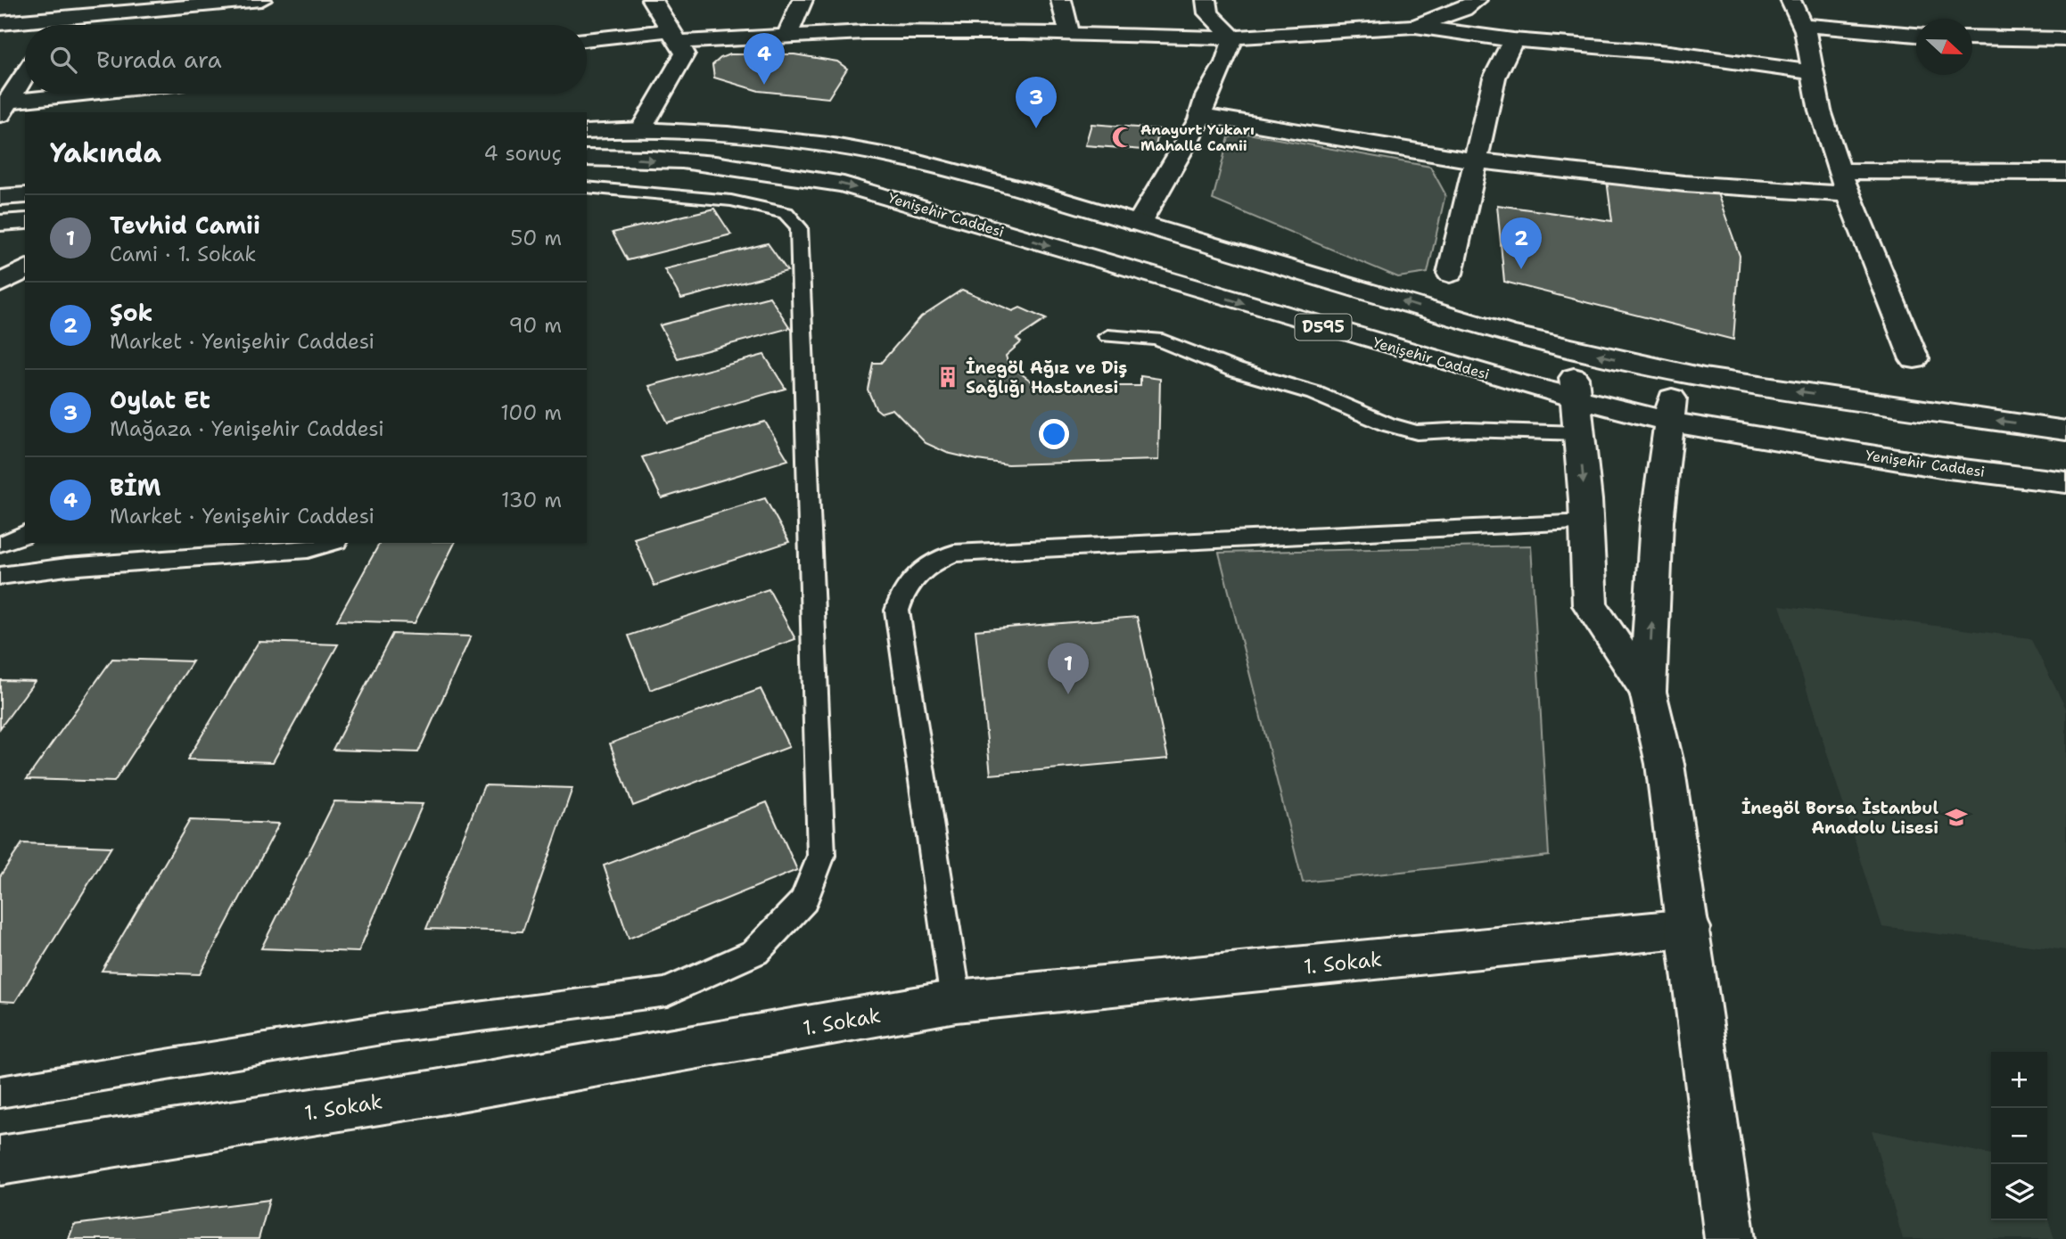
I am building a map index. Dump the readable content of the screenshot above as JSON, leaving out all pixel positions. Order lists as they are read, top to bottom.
{
  "streets": {
    "main road": ["Yenişehir Caddesi", "D595", "1. Sokak"]
  },
  "places": {
    "mosque": ["Anayurt Yukarı Mahalle Camii"],
    "building": ["İnegöl Ağız ve Diş Sağlığı Hastanesi"],
    "school or university": ["İnegöl Borsa İstanbul Anadolu Lisesi"]
  },
  "north": "right",
  "page": {
    "search": "Burada ara",
    "pins": [
      "4",
      "3",
      "2",
      "1"
    ],
    "heading": ["Yakında", "4 sonuç"],
    "list": [
      {
        "mark": "1",
        "name": "Tevhid Camii",
        "note": "Cami · 1. Sokak",
        "value": "50 m"
      },
      {
        "mark": "2",
        "name": "Şok",
        "note": "Market · Yenişehir Caddesi",
        "value": "90 m"
      },
      {
        "mark": "3",
        "name": "Oylat Et",
        "note": "Mağaza · Yenişehir Caddesi",
        "value": "100 m"
      },
      {
        "mark": "4",
        "name": "BİM",
        "note": "Market · Yenişehir Caddesi",
        "value": "130 m"
      }
    ],
    "map_buttons": ["+", "−"]
  }
}
